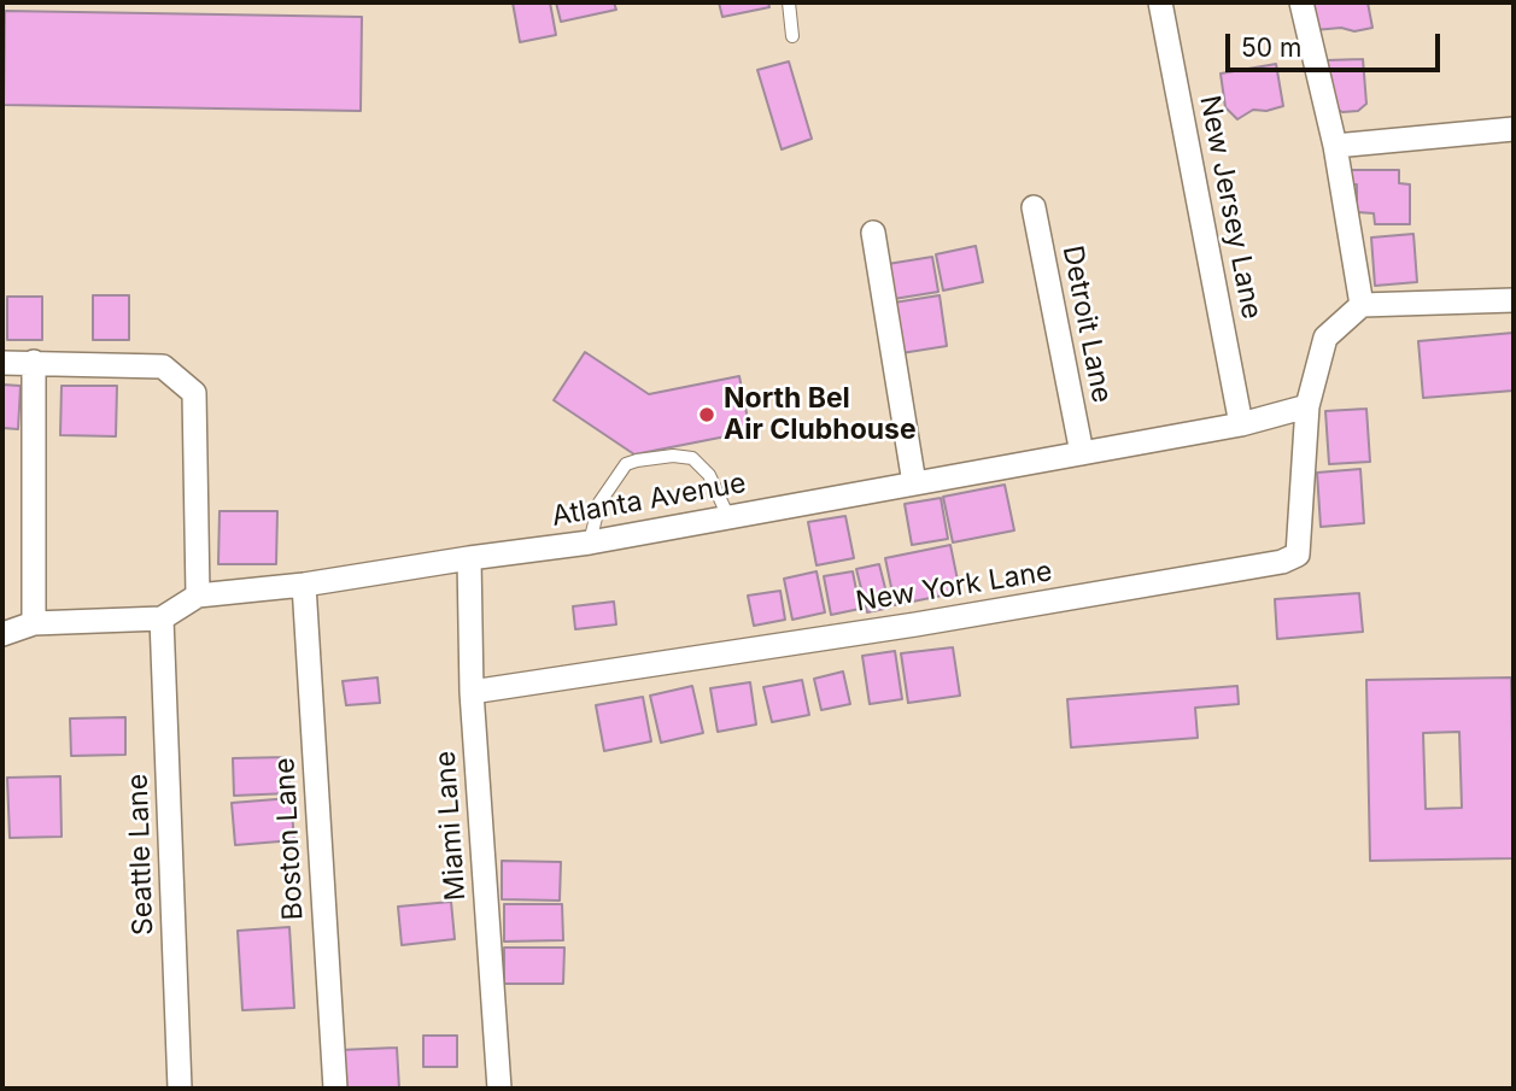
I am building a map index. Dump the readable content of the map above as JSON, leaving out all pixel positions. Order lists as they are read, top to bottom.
{
  "streets": {
    "street": [
      "New Jersey Lane",
      "Detroit Lane",
      "Atlanta Avenue",
      "New York Lane",
      "Miami Lane",
      "Boston Lane",
      "Seattle Lane"
    ]
  },
  "crossings": [
    ["New Jersey Lane", "Atlanta Avenue"],
    ["Detroit Lane", "Atlanta Avenue"],
    ["Atlanta Avenue", "New York Lane"],
    ["Atlanta Avenue", "Miami Lane"],
    ["Atlanta Avenue", "Boston Lane"],
    ["Atlanta Avenue", "Seattle Lane"],
    ["New York Lane", "Miami Lane"]
  ],
  "places": ["North Bel Air Clubhouse"],
  "scale_bar": "50 m"
}
